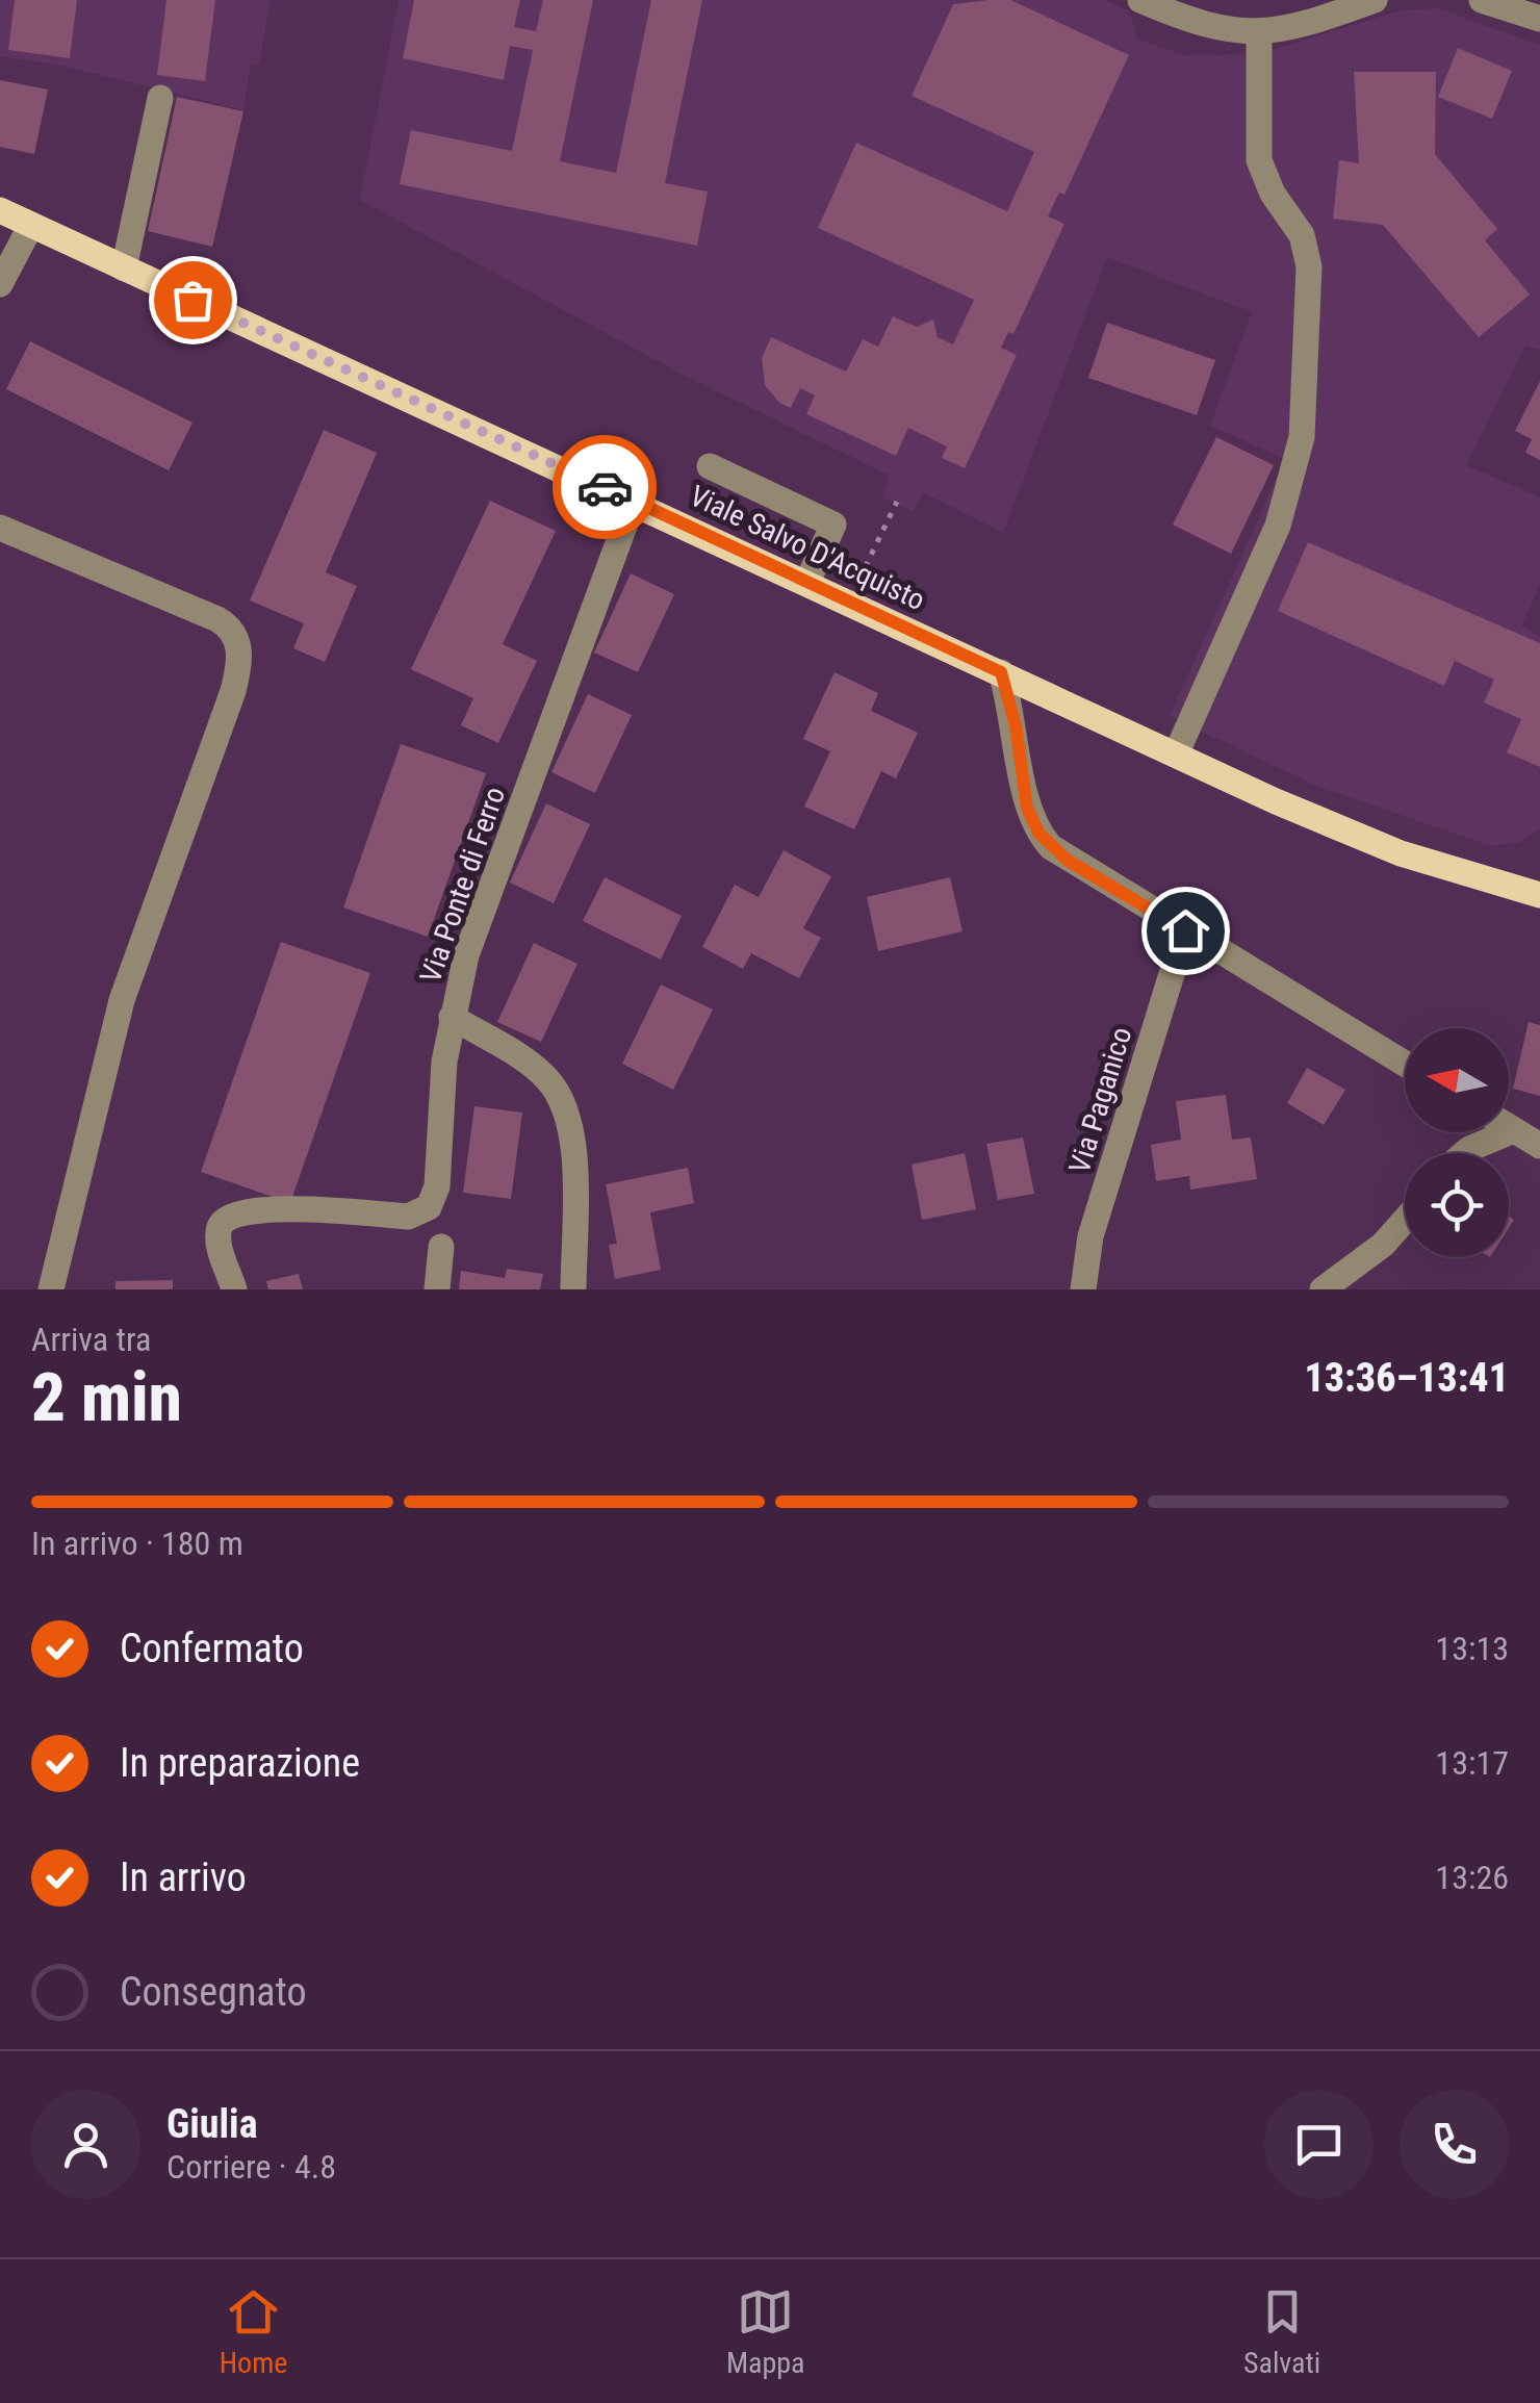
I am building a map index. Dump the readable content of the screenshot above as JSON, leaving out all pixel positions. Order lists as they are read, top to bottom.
{
  "streets": {
    "main road": ["Viale Salvo D'Acquisto"],
    "street": ["Via Ponte di Ferro", "Via Paganico"]
  },
  "crossings": [
    ["Viale Salvo D'Acquisto", "Via Ponte di Ferro"]
  ],
  "north": "left",
  "page": {
    "heading": ["2 min", "Arriva tra", "13:36–13:41"],
    "panel": ["Giulia", "Corriere · 4.8"],
    "bar": "In arrivo · 180 m",
    "list": [
      ["Confermato", "13:13"],
      ["In preparazione", "13:17"],
      ["In arrivo", "13:26"],
      "Consegnato"
    ],
    "tabs": ["Home", "Mappa", "Salvati"]
  }
}
